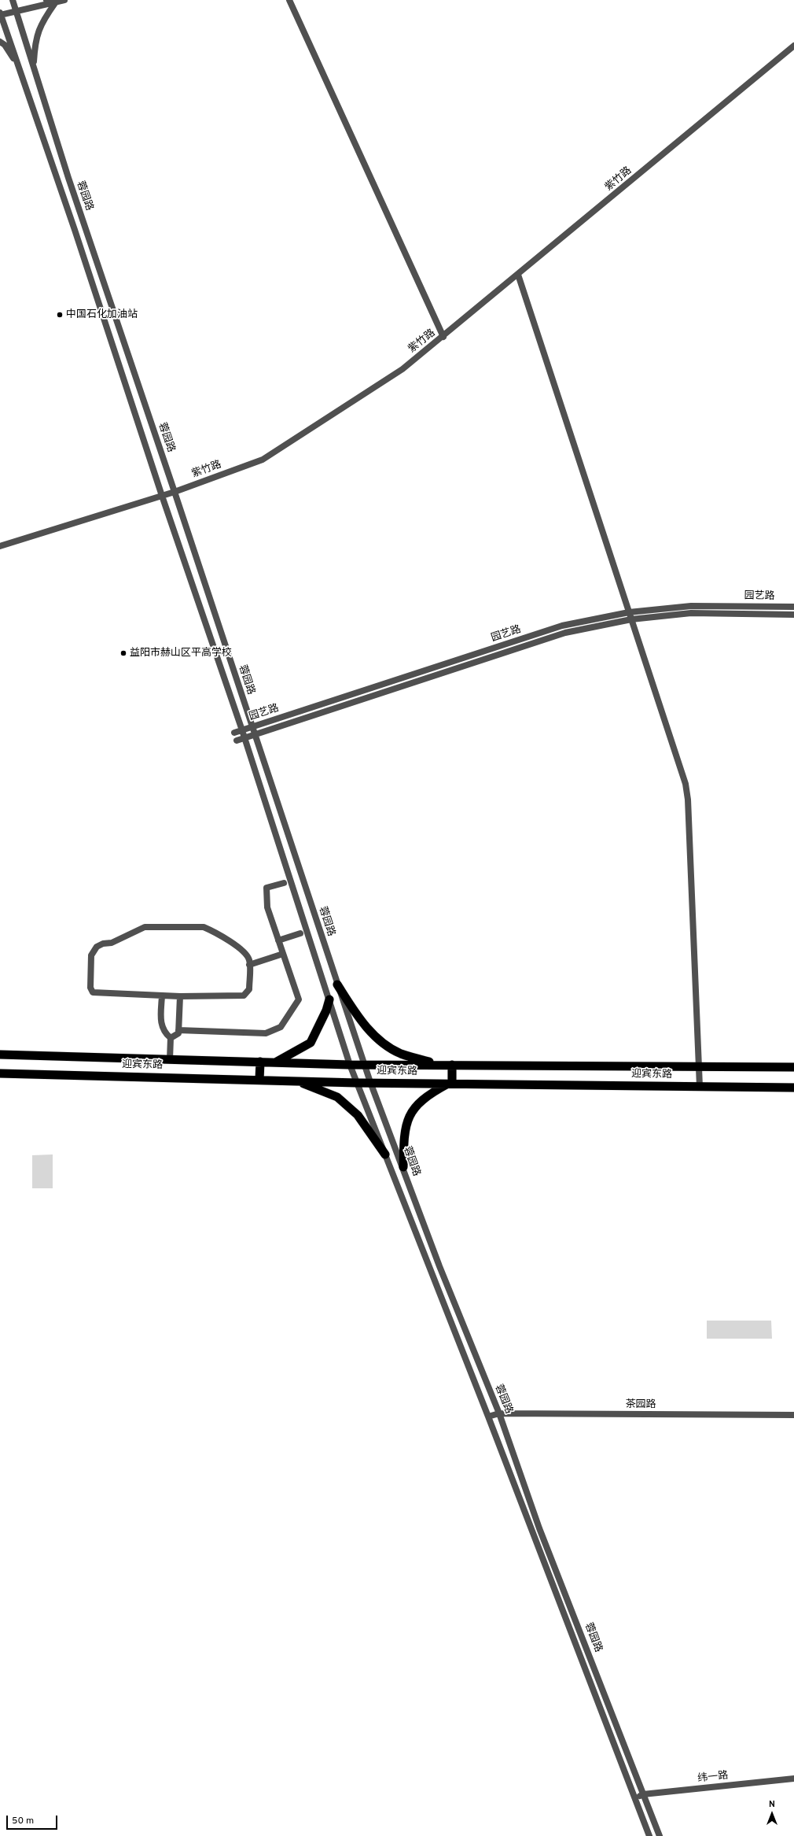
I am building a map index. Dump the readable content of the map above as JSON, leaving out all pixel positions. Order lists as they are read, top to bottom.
{
  "streets": {
    "highway": ["迎宾东路"],
    "street": [
      "紫竹路",
      "蓉园路",
      "园艺路",
      "茶园路",
      "纬一路"
    ]
  },
  "crossings": [
    ["紫竹路", "蓉园路"],
    ["蓉园路", "园艺路"],
    ["蓉园路", "迎宾东路"],
    ["蓉园路", "茶园路"],
    ["蓉园路", "纬一路"]
  ],
  "places": ["中国石化加油站", "益阳市赫山区平高学校"],
  "scale_bar": "50 m",
  "north": "top"
}
